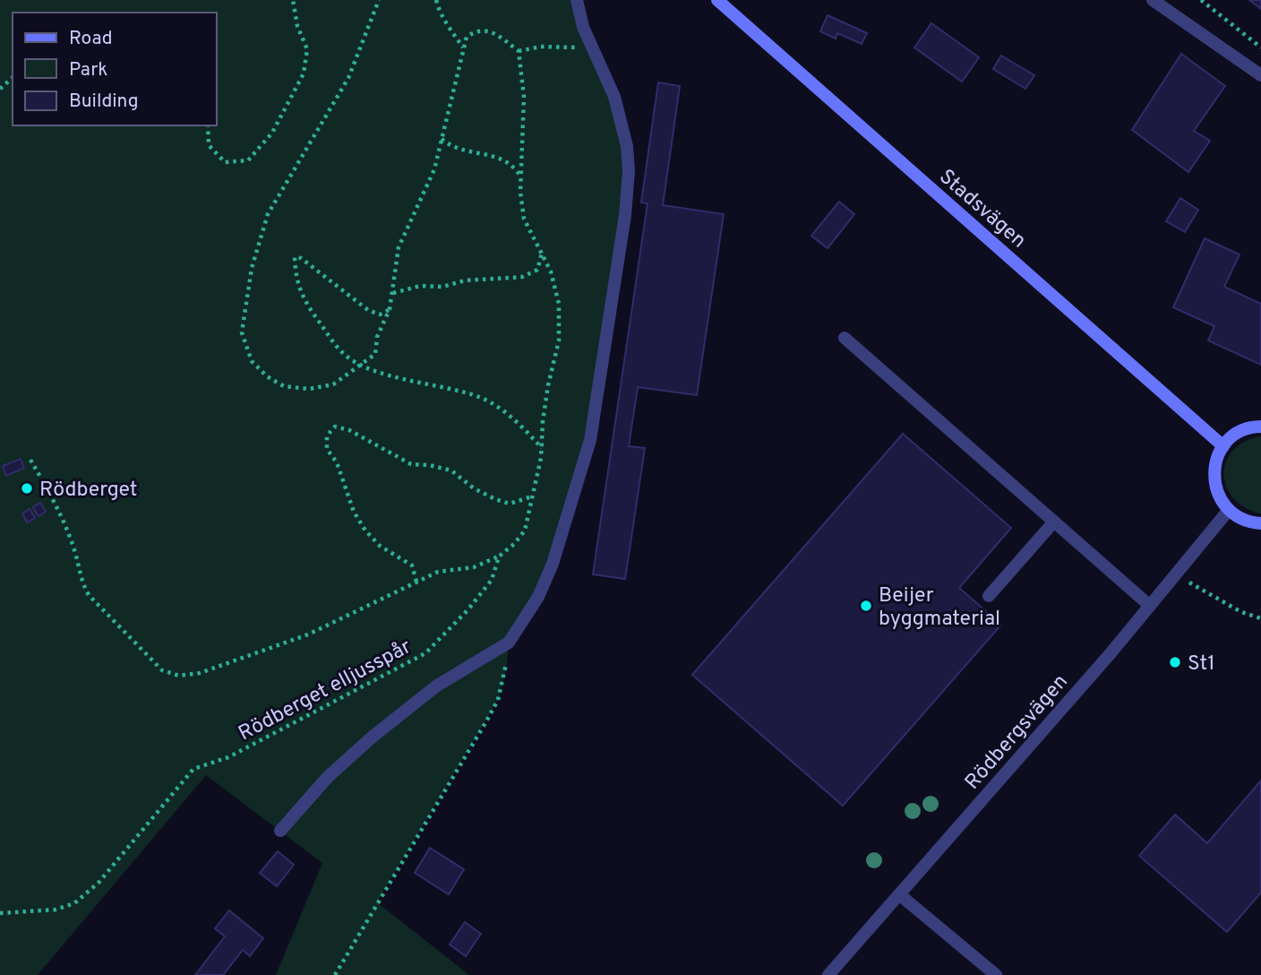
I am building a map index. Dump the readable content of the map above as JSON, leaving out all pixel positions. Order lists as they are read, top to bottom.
{
  "streets": {
    "main road": ["Stadsvägen"],
    "street": ["Rödbergsvägen"],
    "path": ["Rödberget elljusspår"]
  },
  "places": ["Rödberget", "Beijer byggmaterial", "St1"],
  "legend": ["Road", "Park", "Building"]
}
